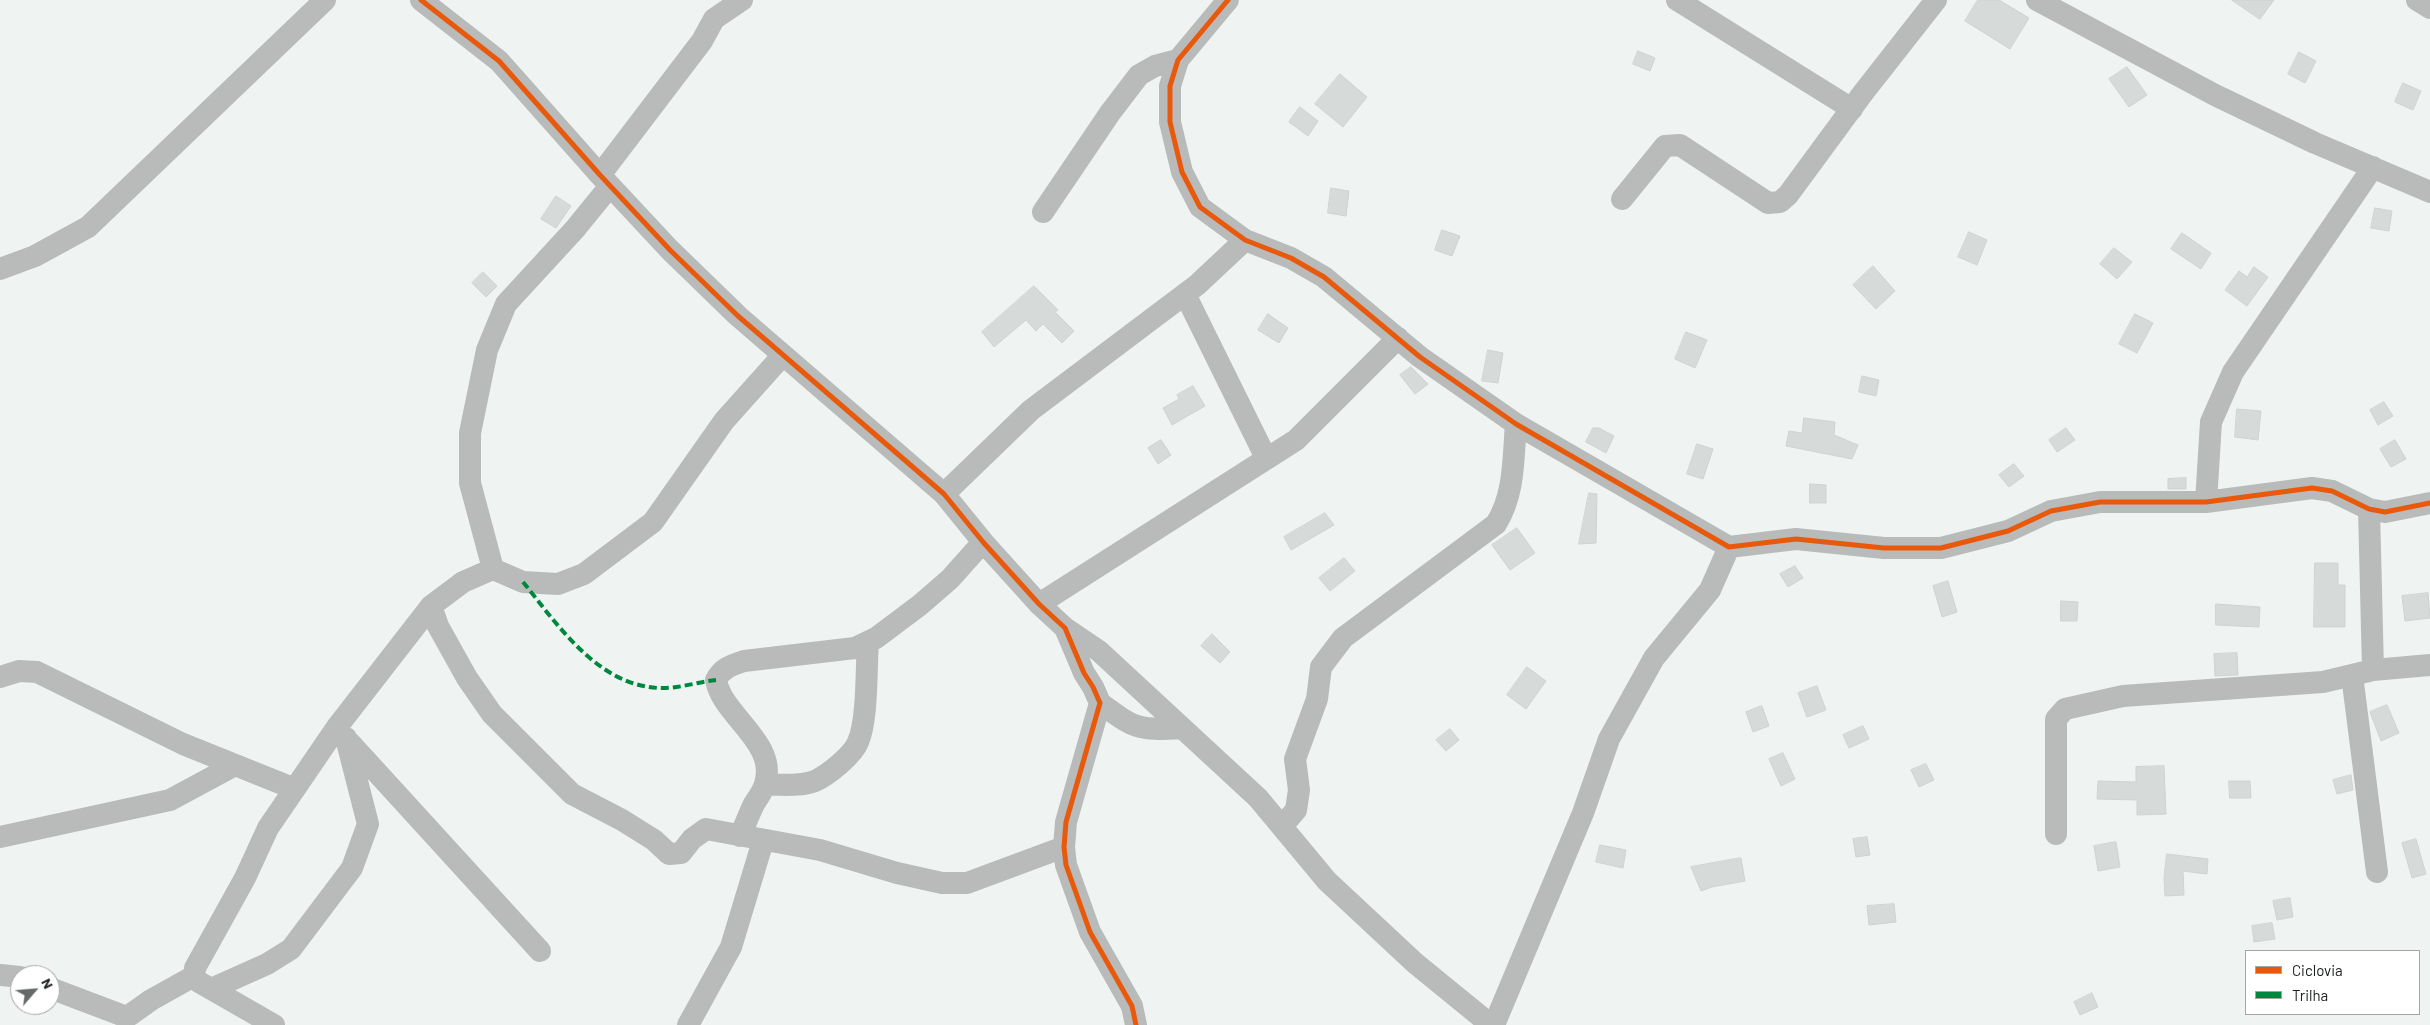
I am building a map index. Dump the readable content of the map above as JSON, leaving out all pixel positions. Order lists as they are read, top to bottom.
{
  "legend": ["Ciclovia", "Trilha"],
  "north": "top right"
}
